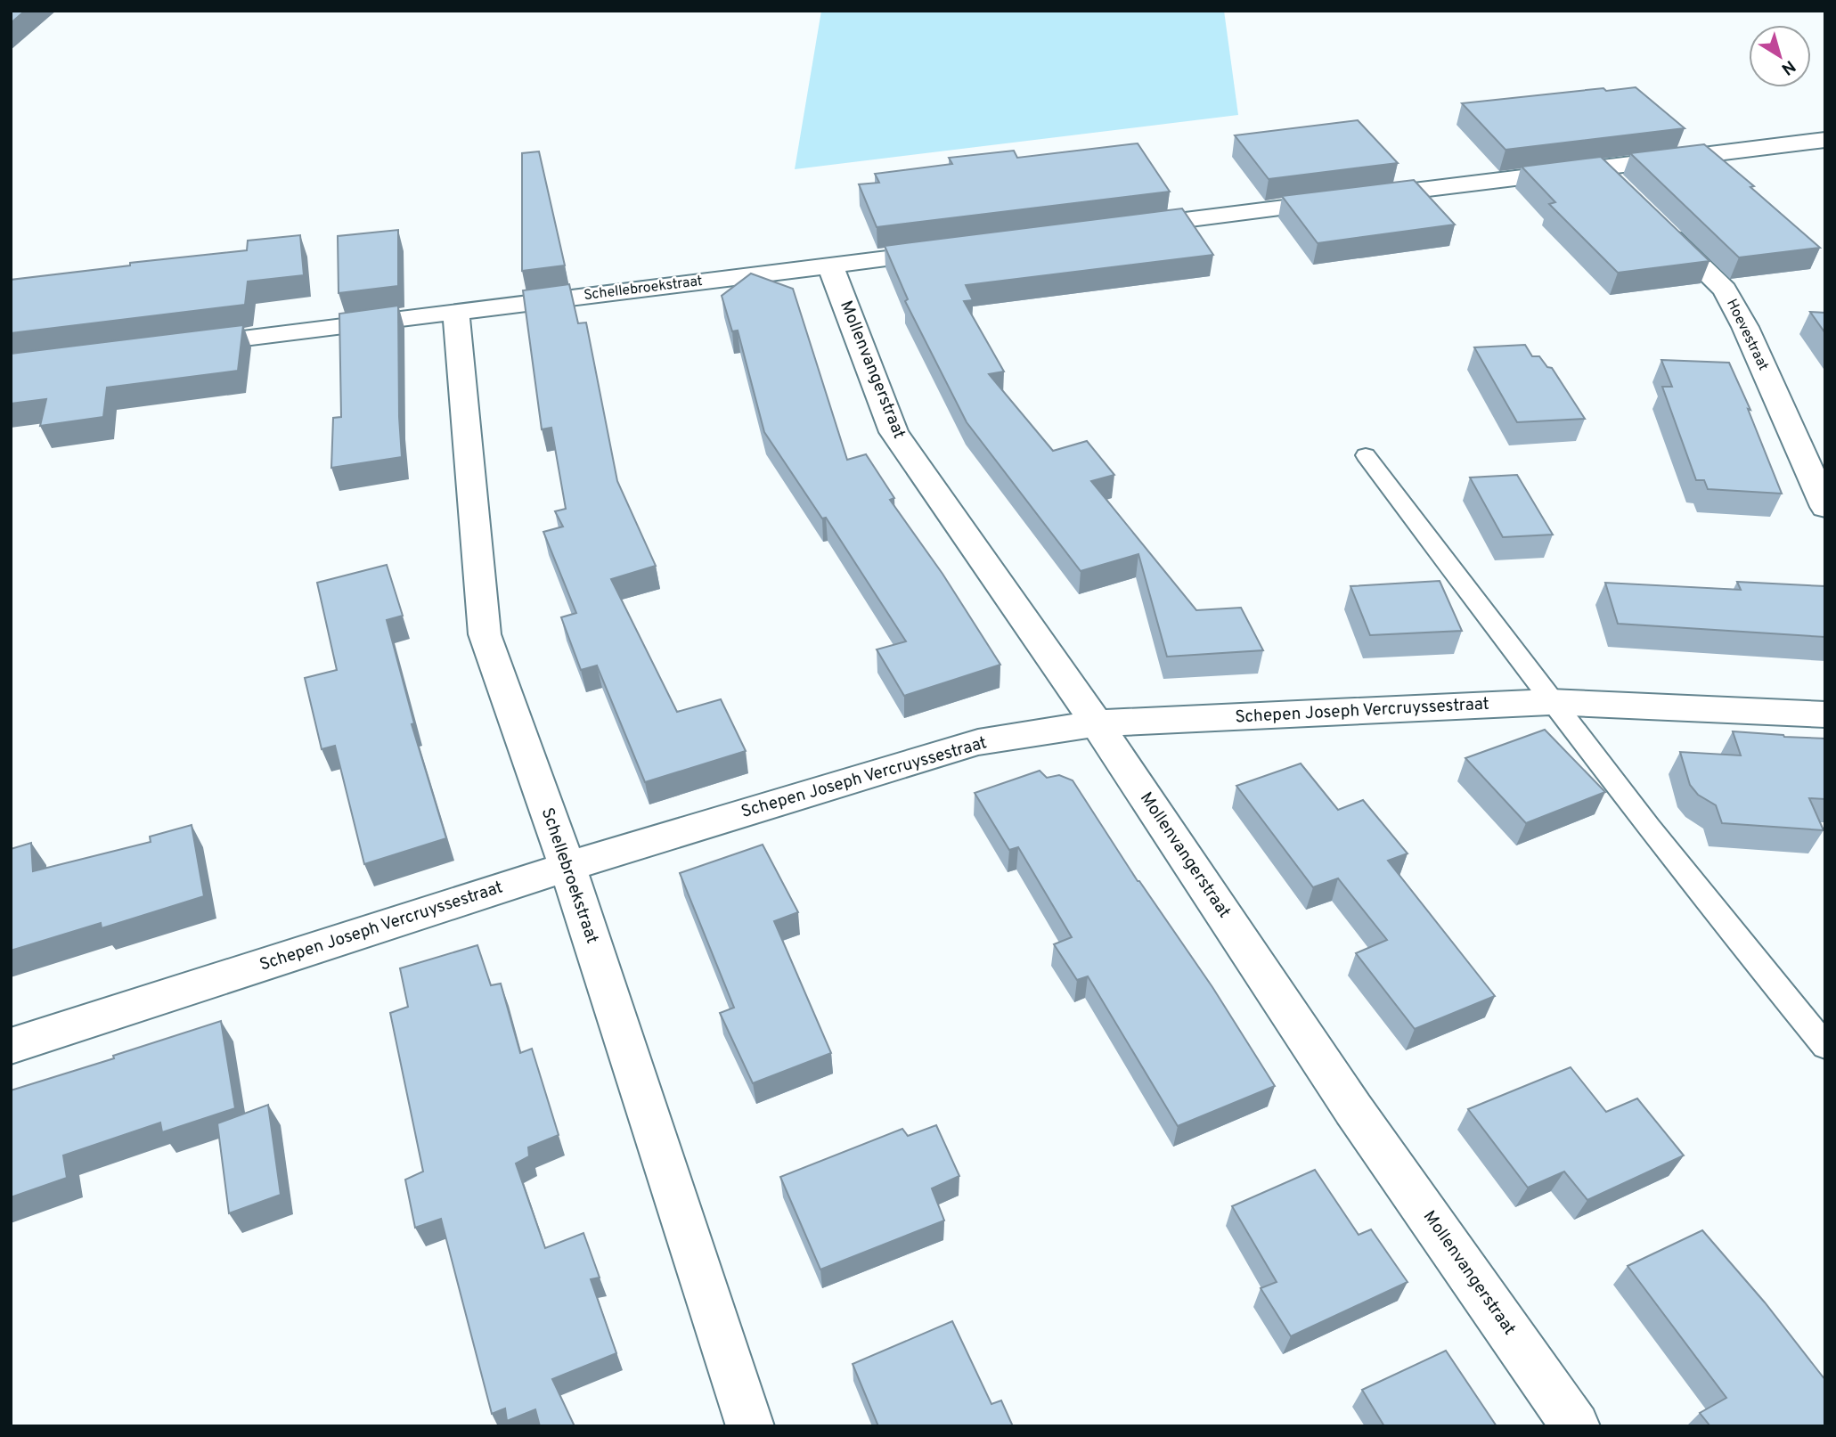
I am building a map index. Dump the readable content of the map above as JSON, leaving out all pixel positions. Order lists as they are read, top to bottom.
{
  "streets": {
    "street": [
      "Schellebroekstraat",
      "Hoevestraat",
      "Mollenvangerstraat",
      "Schepen Joseph Vercruyssestraat"
    ]
  },
  "crossings": [
    ["Schellebroekstraat", "Mollenvangerstraat"],
    ["Schellebroekstraat", "Schepen Joseph Vercruyssestraat"],
    ["Mollenvangerstraat", "Schepen Joseph Vercruyssestraat"]
  ],
  "north": "bottom right"
}
